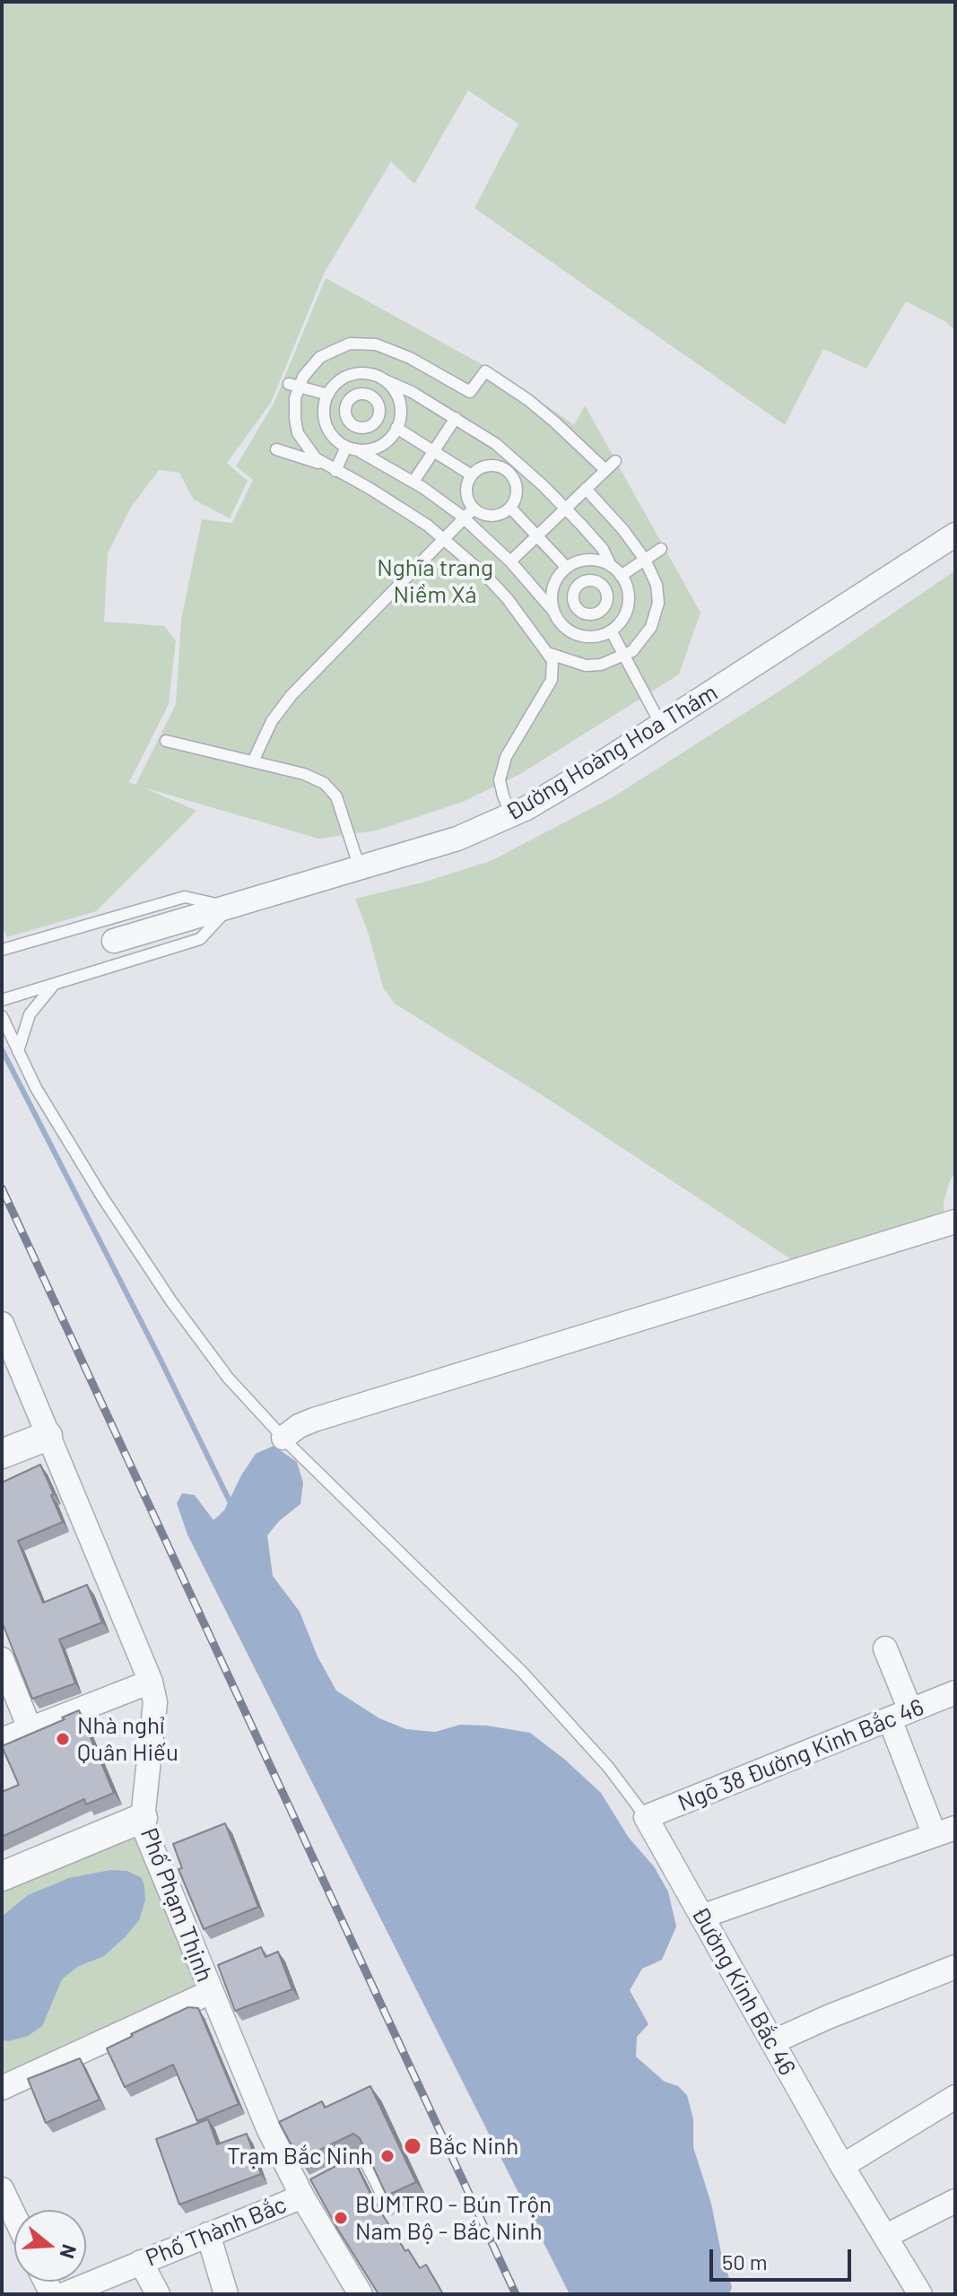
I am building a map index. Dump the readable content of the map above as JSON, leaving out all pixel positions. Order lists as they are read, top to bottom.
{
  "streets": {
    "street": [
      "Đường Hoàng Hoa Thám",
      "Ngõ 38 Đường Kinh Bắc 46",
      "Phố Phạm Thịnh",
      "Đường Kinh Bắc 46",
      "Phố Thành Bắc"
    ]
  },
  "crossings": [
    ["Ngõ 38 Đường Kinh Bắc 46", "Đường Kinh Bắc 46"],
    ["Phố Phạm Thịnh", "Phố Thành Bắc"]
  ],
  "parks": ["Nghĩa trang Niềm Xá"],
  "places": [
    "Nhà nghỉ Quân Hiếu",
    "Bắc Ninh",
    "Trạm Bắc Ninh",
    "BUMTRO - Bún Trộn Nam Bộ - Bắc Ninh"
  ],
  "scale_bar": "50 m",
  "north": "right"
}
